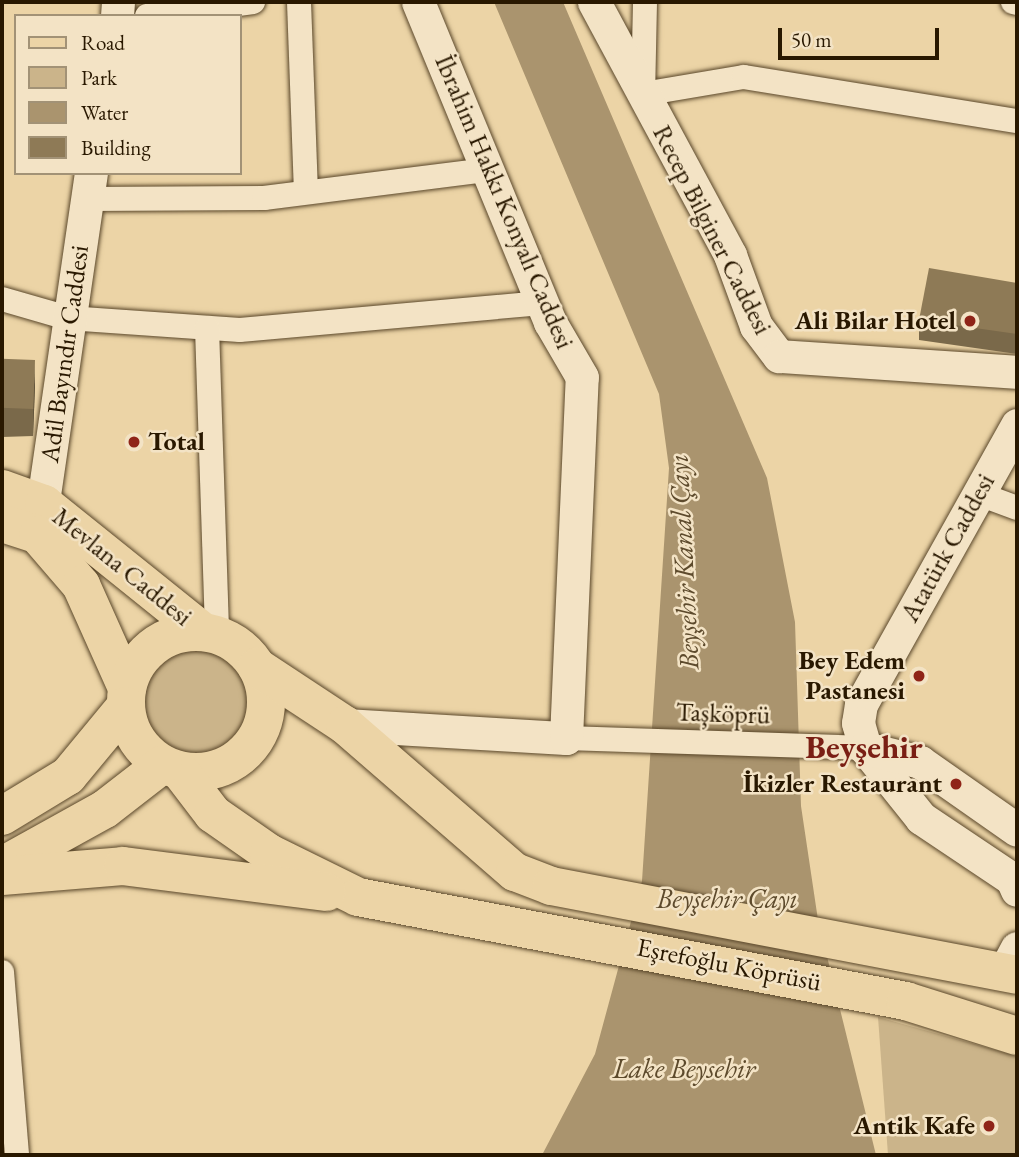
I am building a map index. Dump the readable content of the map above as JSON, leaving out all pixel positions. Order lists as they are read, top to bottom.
{
  "streets": {
    "main road": ["Mevlana Caddesi", "Eşrefoğlu Köprüsü"],
    "street": [
      "İbrahim Hakkı Konyalı Caddesi",
      "Recep Bilginer Caddesi",
      "Adil Bayındır Caddesi",
      "Atatürk Caddesi",
      "Taşköprü"
    ]
  },
  "crossings": [
    ["İbrahim Hakkı Konyalı Caddesi", "Taşköprü"],
    ["Adil Bayındır Caddesi", "Mevlana Caddesi"],
    ["Atatürk Caddesi", "Taşköprü"],
    ["Mevlana Caddesi", "Eşrefoğlu Köprüsü"]
  ],
  "districts": ["Beyşehir"],
  "water": ["Beyşehir Kanal Çayı", "Beyşehir Çayı", "Lake Beysehir"],
  "places": [
    "Ali Bilar Hotel",
    "Total",
    "Bey Edem Pastanesi",
    "İkizler Restaurant",
    "Antik Kafe"
  ],
  "legend": [
    "Road",
    "Park",
    "Water",
    "Building"
  ],
  "scale_bar": "50 m"
}
